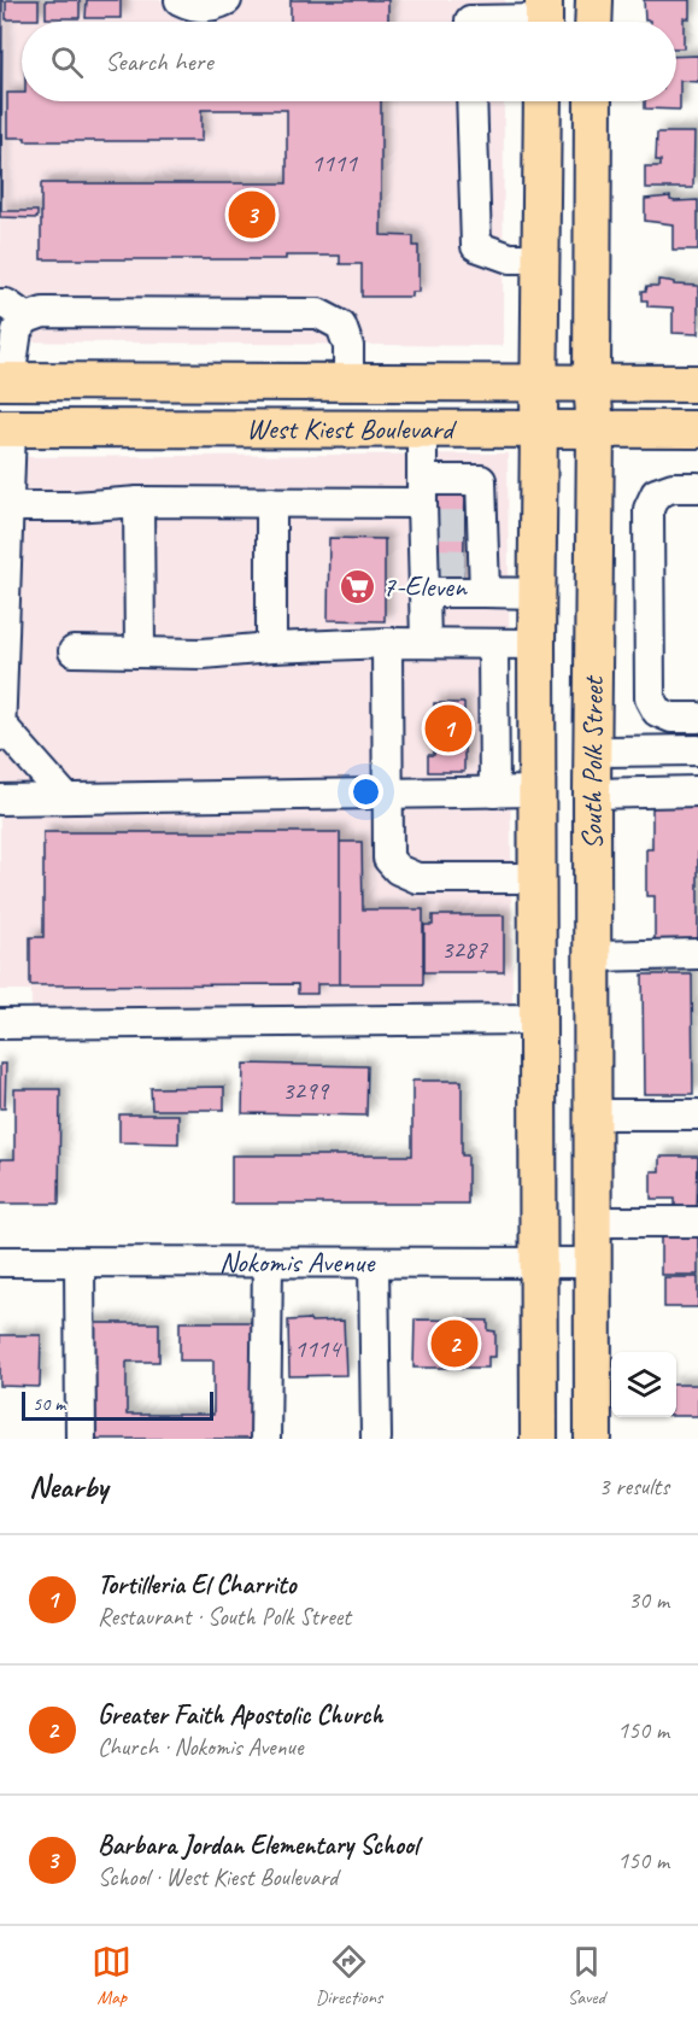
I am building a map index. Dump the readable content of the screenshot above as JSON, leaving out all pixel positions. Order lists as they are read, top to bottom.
{
  "streets": {
    "main road": ["West Kiest Boulevard", "South Polk Street"],
    "street": ["Nokomis Avenue"]
  },
  "crossings": [
    ["West Kiest Boulevard", "South Polk Street"],
    ["South Polk Street", "Nokomis Avenue"]
  ],
  "places": {
    "supermarket": ["7-Eleven"]
  },
  "house_numbers": [
    "1111",
    "3287",
    "3299",
    "1114"
  ],
  "scale_bar": "50 m",
  "page": {
    "search": "Search here",
    "pins": ["3", "1", "2"],
    "scale": "50 m",
    "heading": ["Nearby", "3 results"],
    "list": [
      {
        "mark": "1",
        "name": "Tortilleria El Charrito",
        "note": "Restaurant · South Polk Street",
        "value": "30 m"
      },
      {
        "mark": "2",
        "name": "Greater Faith Apostolic Church",
        "note": "Church · Nokomis Avenue",
        "value": "150 m"
      },
      {
        "mark": "3",
        "name": "Barbara Jordan Elementary School",
        "note": "School · West Kiest Boulevard",
        "value": "150 m"
      }
    ],
    "nav": ["Map", "Directions", "Saved"]
  }
}
